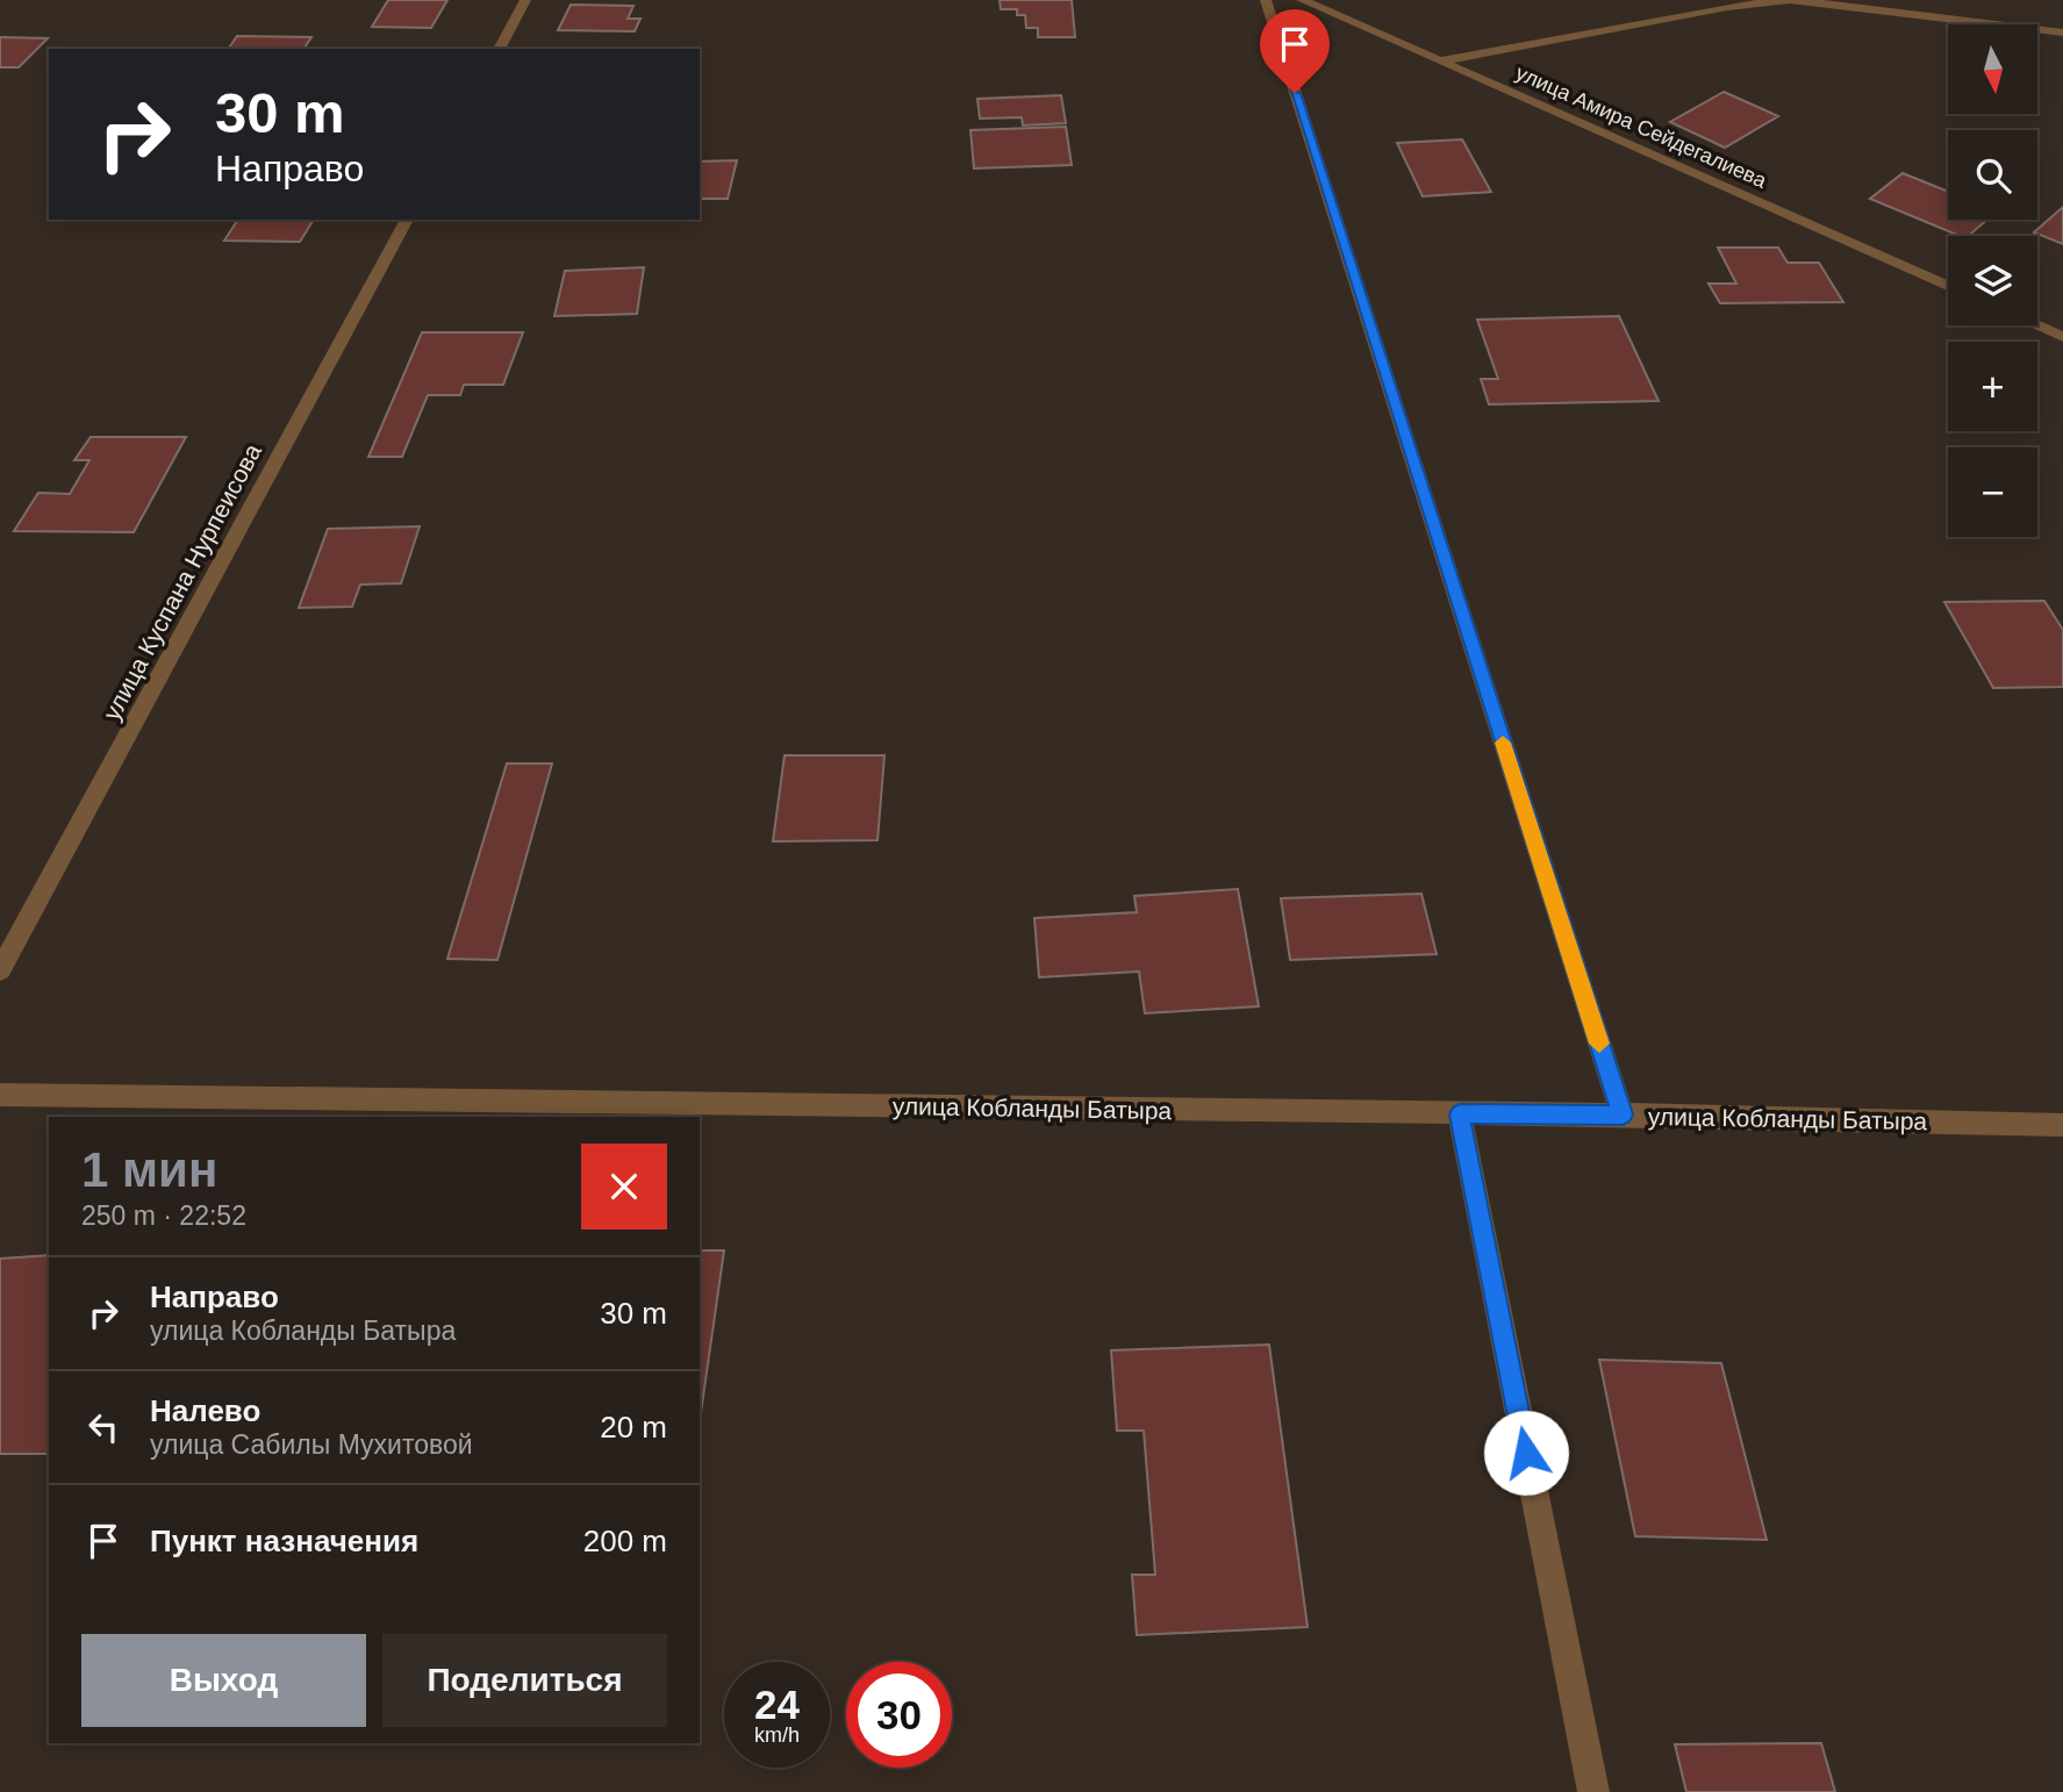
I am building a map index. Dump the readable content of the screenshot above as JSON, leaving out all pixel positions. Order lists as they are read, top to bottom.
{
  "streets": {
    "street": ["улица Амира Сейдегалиева", "улица Куспана Нурпеисова", "улица Кобланды Батыра"]
  },
  "north": "bottom",
  "page": {
    "map_buttons": ["+", "−"],
    "turn": ["30 m", "Направо"],
    "heading": ["1 мин", "250 m · 22:52"],
    "list": [
      {
        "name": "Направо",
        "note": "улица Кобланды Батыра",
        "value": "30 m"
      },
      {
        "name": "Налево",
        "note": "улица Сабилы Мухитовой",
        "value": "20 m"
      },
      {
        "name": "Пункт назначения",
        "value": "200 m"
      }
    ],
    "buttons": ["Выход", "Поделиться"],
    "speed": "24 km/h",
    "limit": "30"
  }
}
